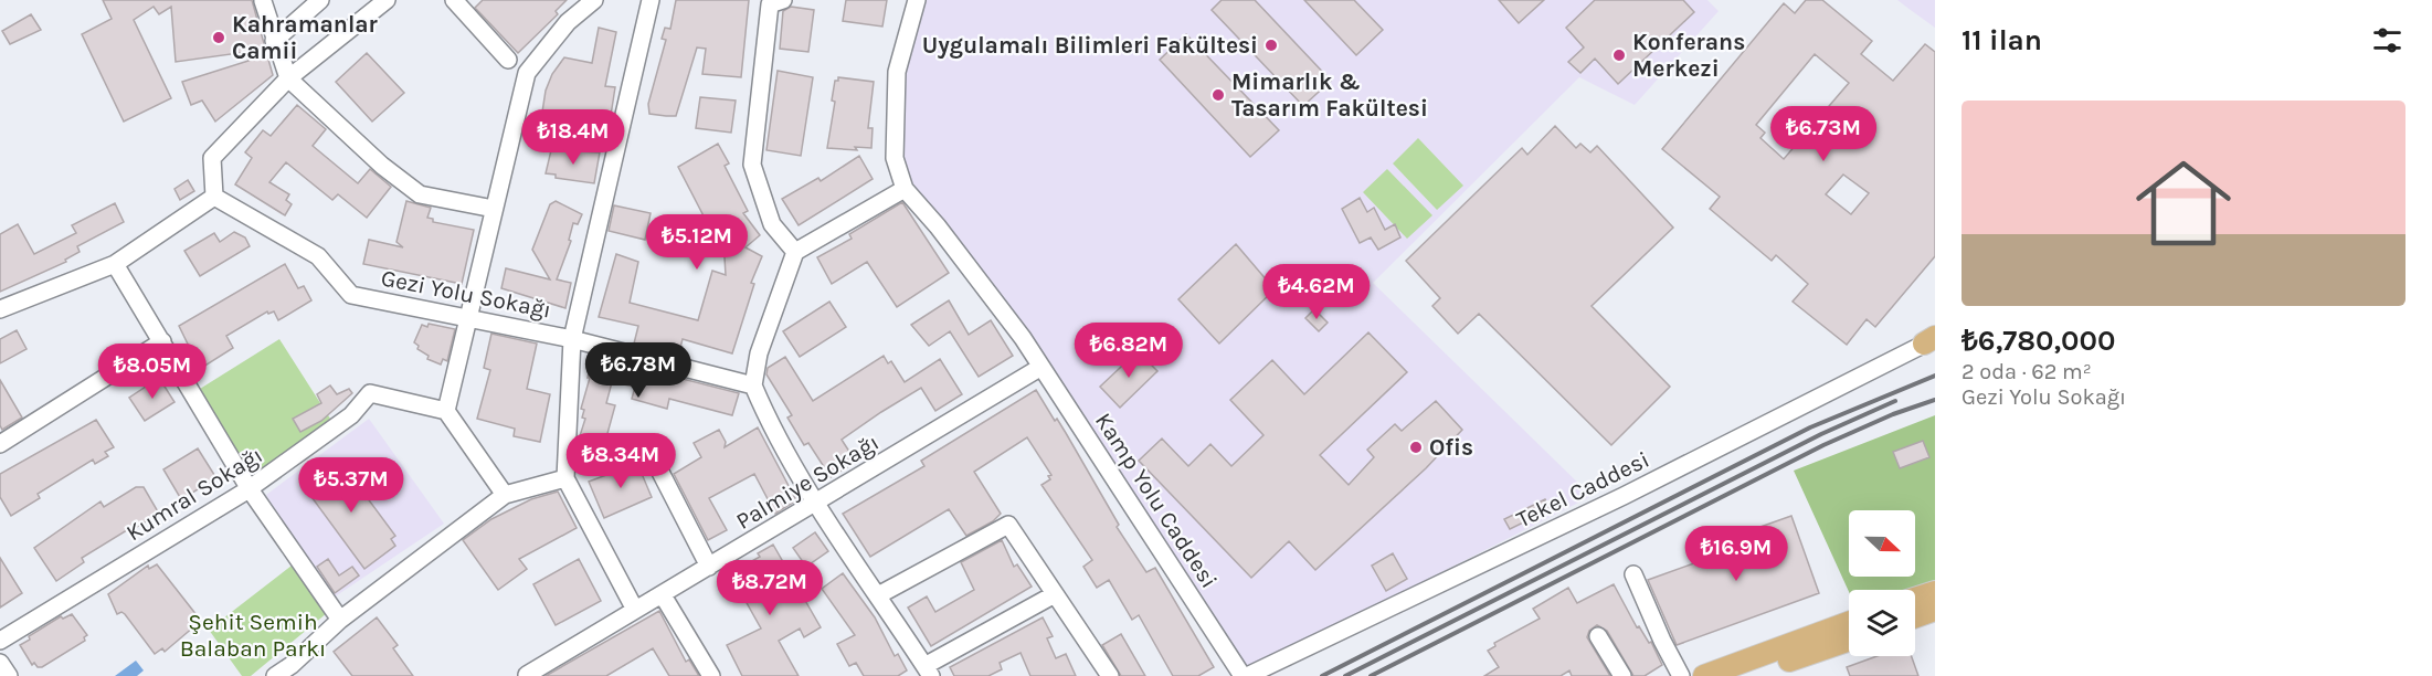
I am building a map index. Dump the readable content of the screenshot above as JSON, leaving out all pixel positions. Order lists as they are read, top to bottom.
{
  "streets": {
    "street": [
      "Gezi Yolu Sokağı",
      "Palmiye Sokağı",
      "Tekel Caddesi",
      "Kumral Sokağı",
      "Kamp Yolu Caddesi"
    ]
  },
  "crossings": [
    ["Palmiye Sokağı", "Kamp Yolu Caddesi"],
    ["Tekel Caddesi", "Kamp Yolu Caddesi"]
  ],
  "parks": ["Şehit Semih Balaban Parkı"],
  "places": [
    "Kahramanlar Camii",
    "Uygulamalı Bilimleri Fakültesi",
    "Konferans Merkezi",
    "Mimarlık & Tasarım Fakültesi",
    "Ofis"
  ],
  "north": "right",
  "page": {
    "heading": "11 ilan",
    "list": [
      {
        "name": "₺6,780,000",
        "note": "2 oda · 62 m² · Gezi Yolu Sokağı"
      }
    ],
    "price": [
      "₺6.73M",
      "₺18.4M",
      "₺5.12M",
      "₺4.62M",
      "₺6.82M",
      "₺6.78M",
      "₺8.05M",
      "₺8.34M",
      "₺5.37M",
      "₺16.9M",
      "₺8.72M"
    ]
  }
}
